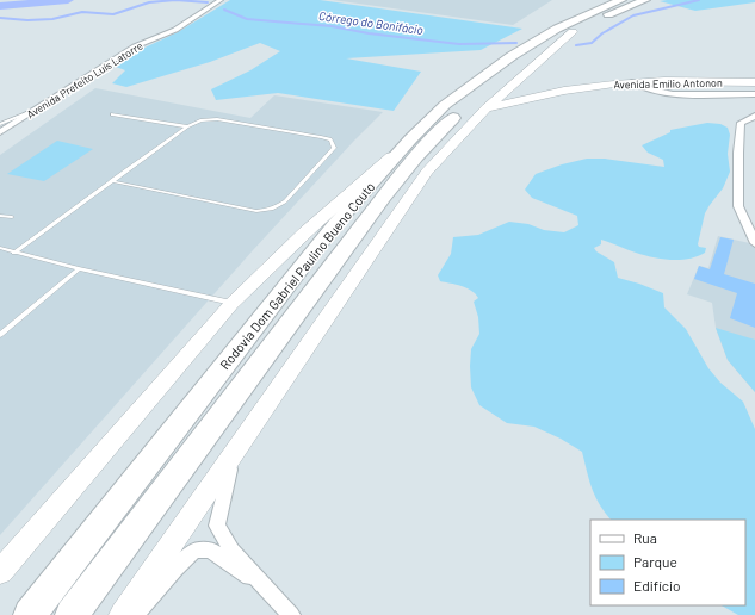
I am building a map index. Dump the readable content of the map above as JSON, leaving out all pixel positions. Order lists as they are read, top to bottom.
{
  "streets": {
    "highway": ["Rodovia Dom Gabriel Paulino Bueno Couto"],
    "main road": ["Avenida Emílio Antonon"],
    "street": ["Avenida Prefeito Luís Latorre"]
  },
  "water": ["Córrego do Bonifácio"],
  "legend": ["Rua", "Parque", "Edifício"]
}
